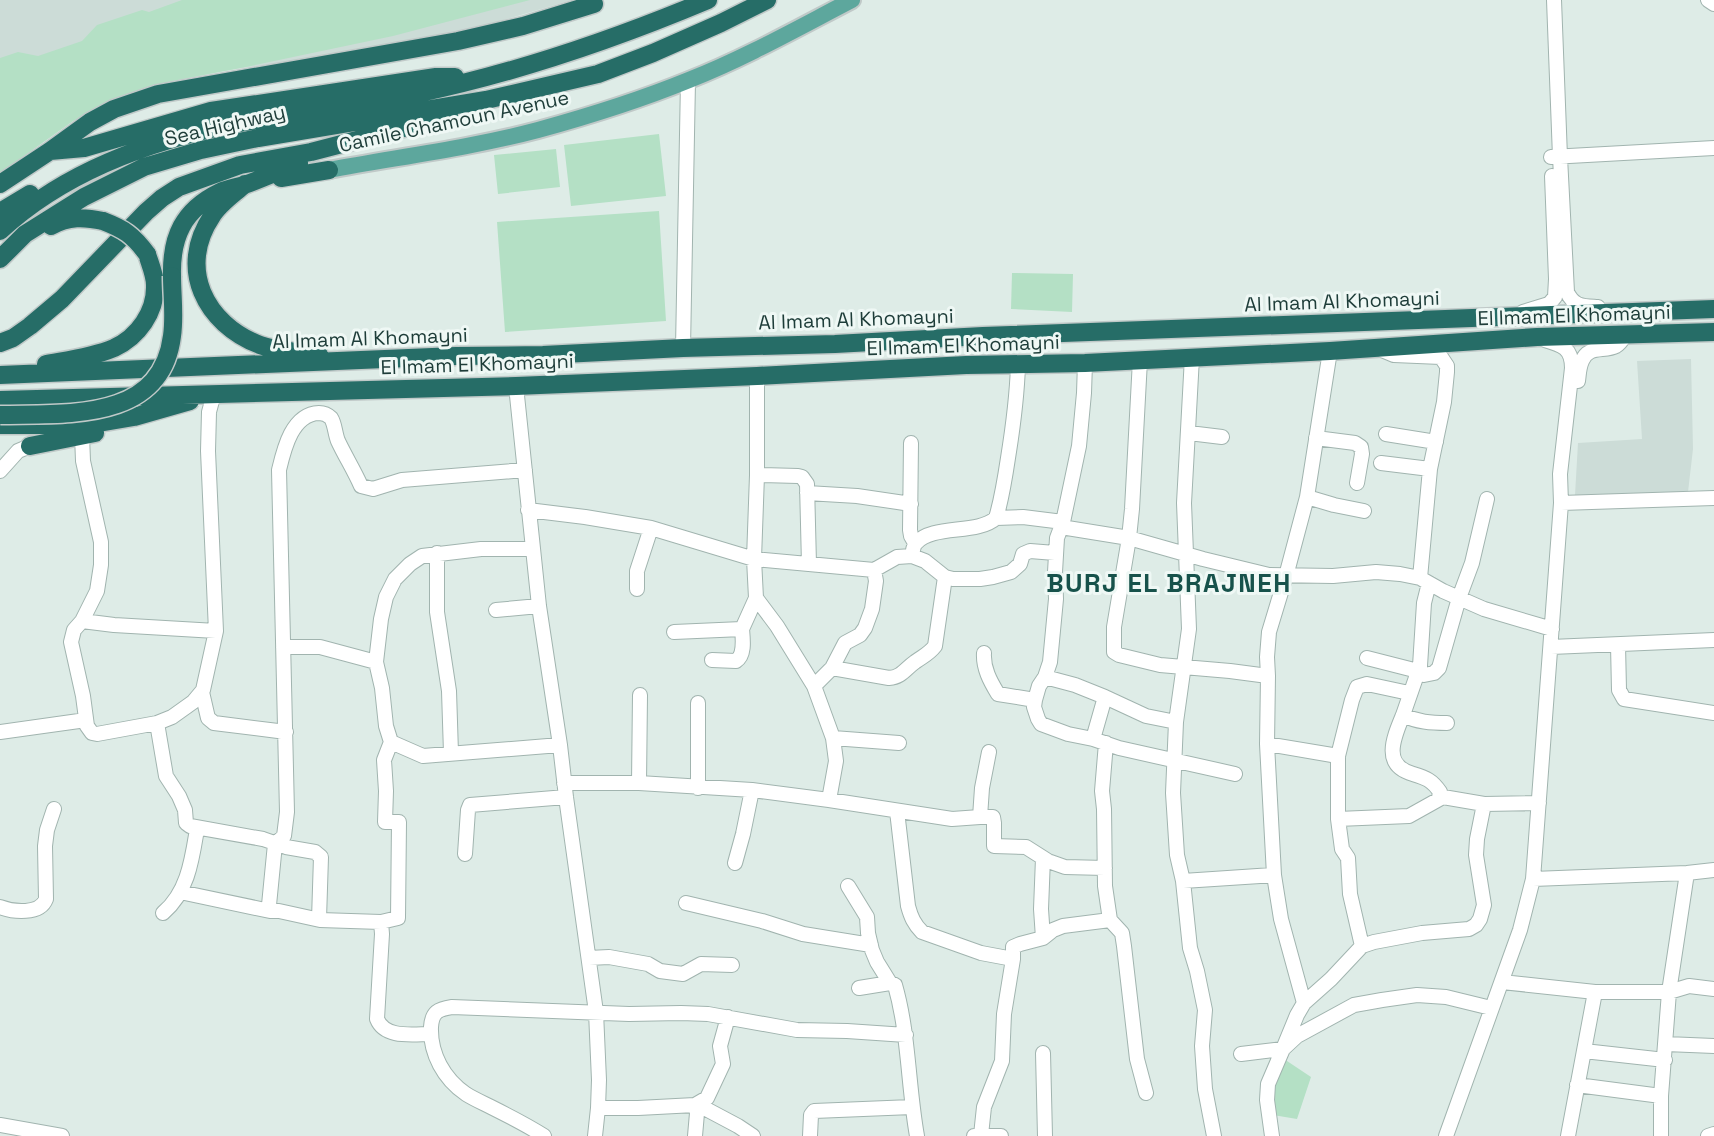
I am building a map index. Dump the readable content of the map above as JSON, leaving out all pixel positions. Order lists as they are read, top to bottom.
{
  "streets": {
    "highway": [
      "Camile Chamoun Avenue",
      "Sea Highway",
      "Al Imam Al Khomayni",
      "El Imam El Khomayni"
    ]
  },
  "crossings": [
    ["Camile Chamoun Avenue", "Sea Highway"]
  ],
  "districts": ["BURJ EL BRAJNEH"]
}
